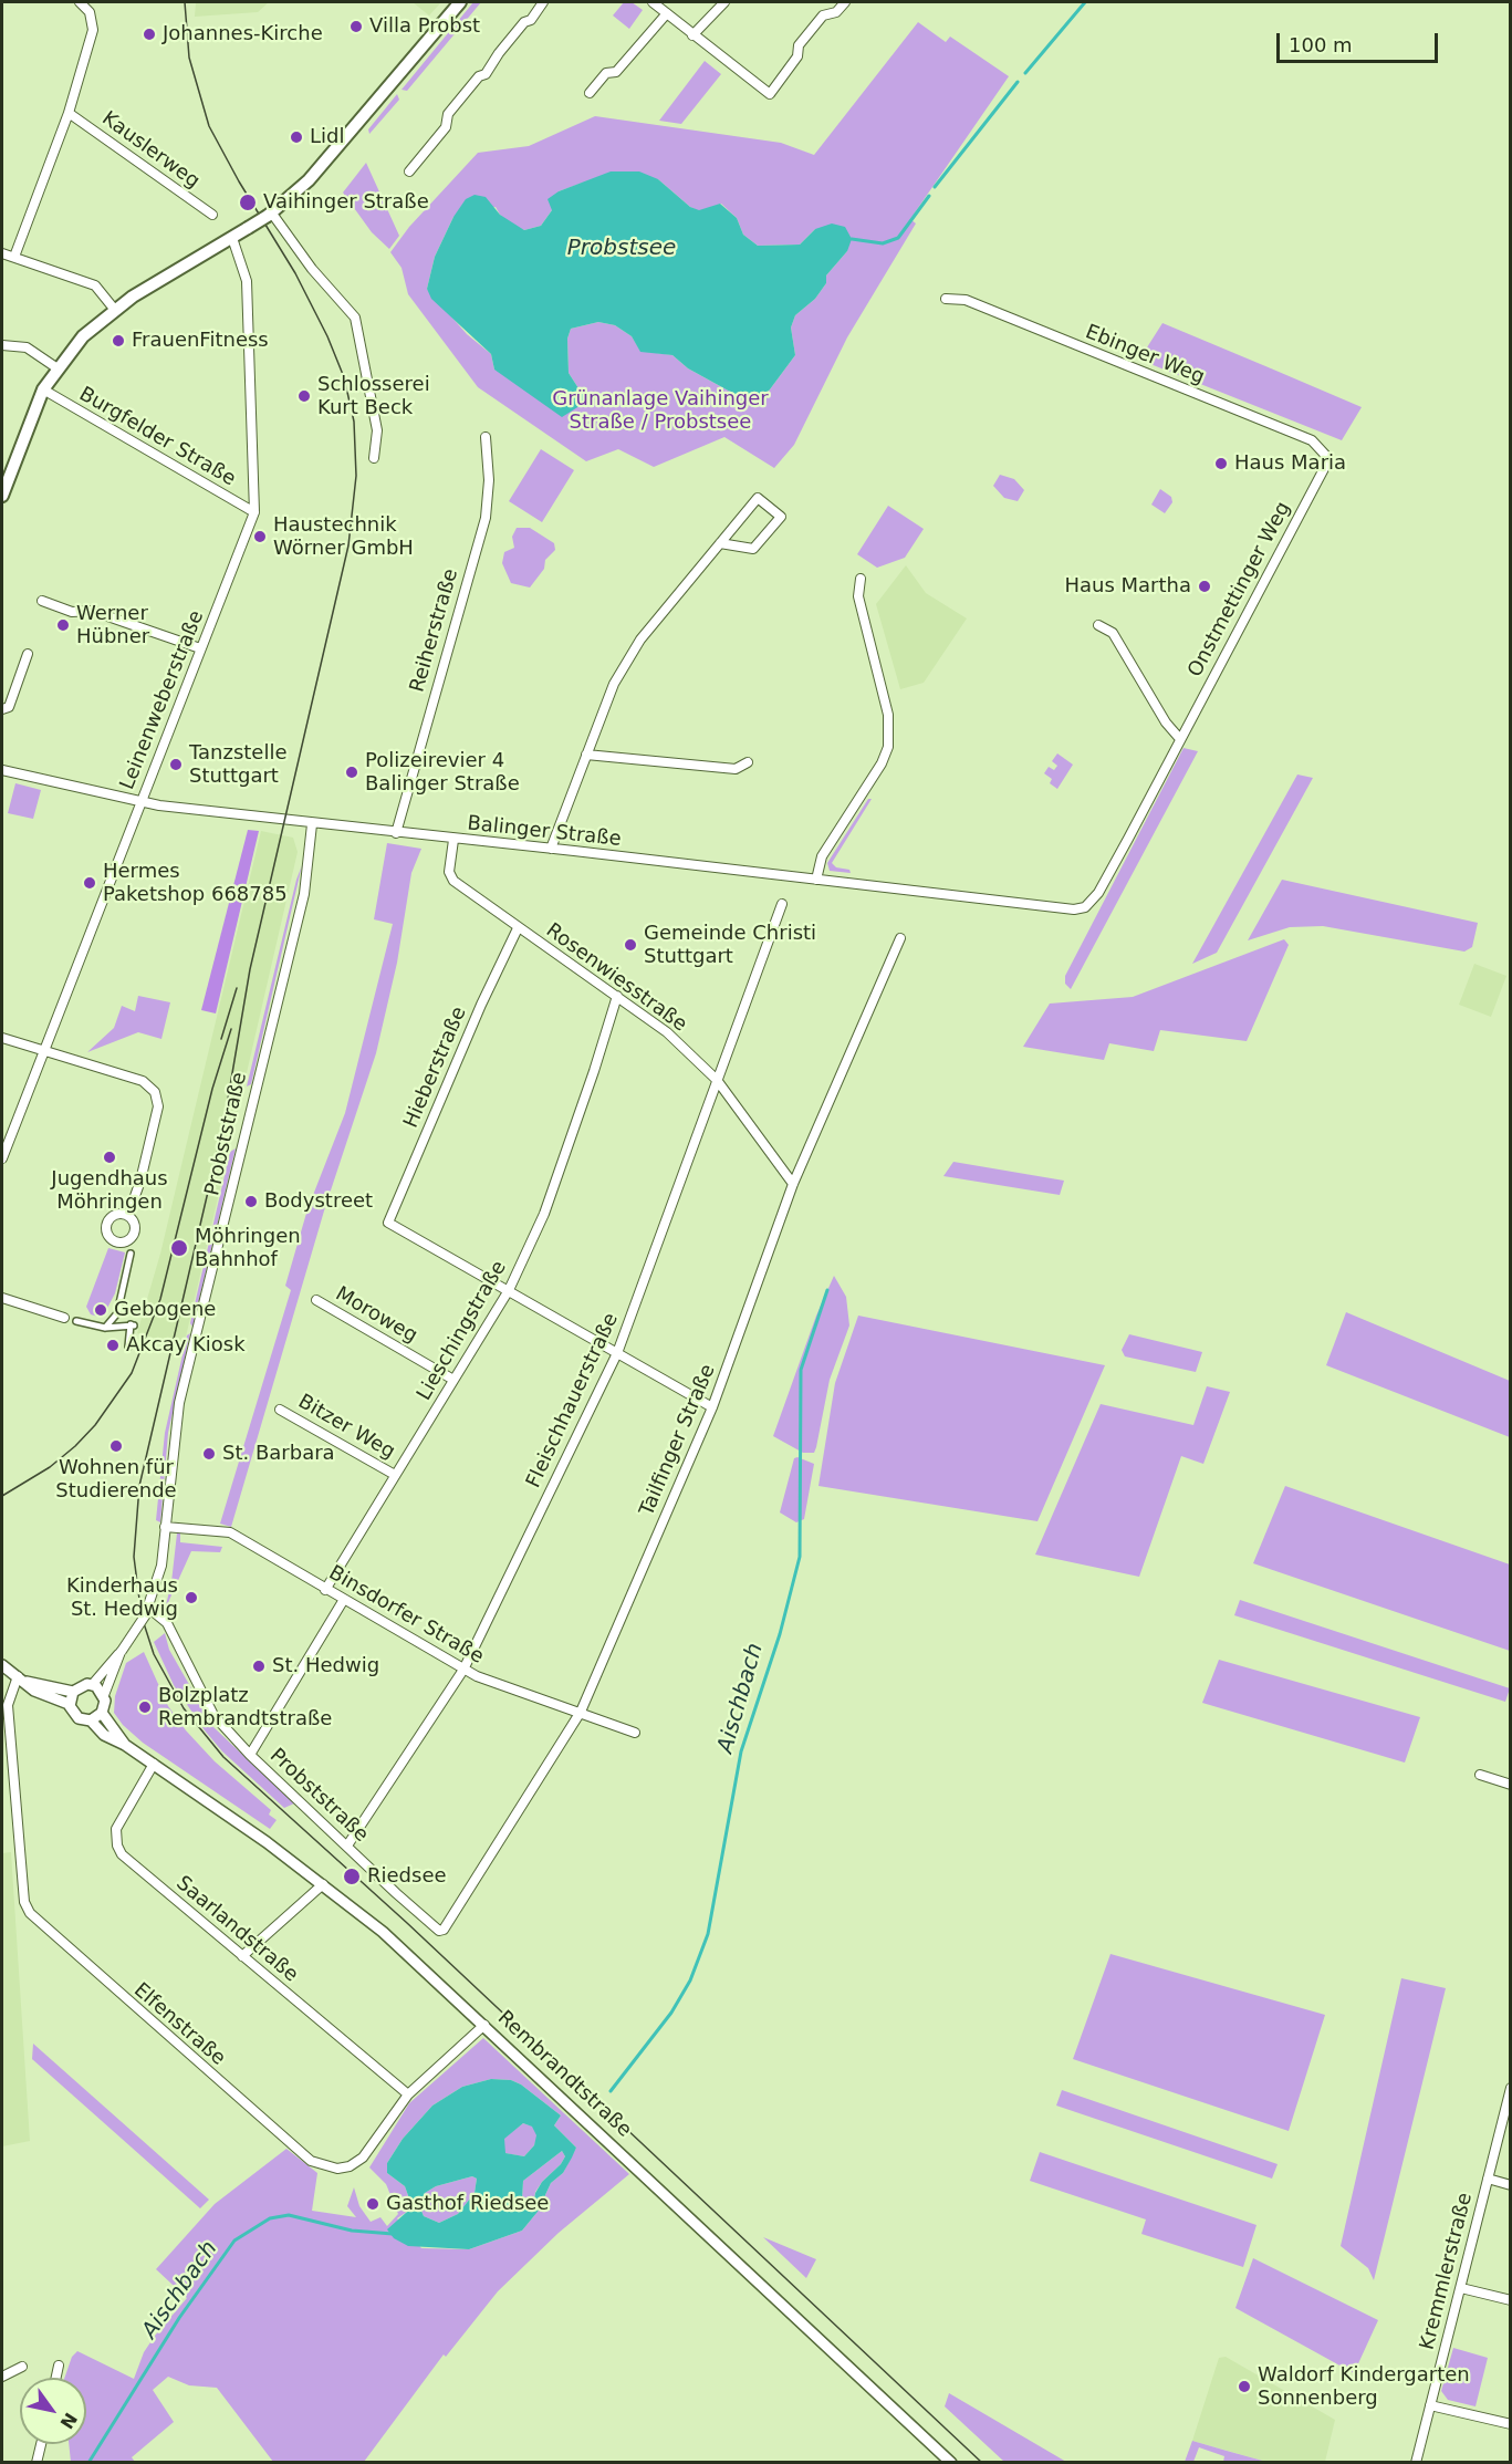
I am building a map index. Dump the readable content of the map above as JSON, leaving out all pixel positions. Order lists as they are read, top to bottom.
{
  "streets": {
    "street": [
      "Kauslerweg",
      "Ebinger Weg",
      "Burgfelder Straße",
      "Onstmettinger Weg",
      "Reiherstraße",
      "Leinenweberstraße",
      "Balinger Straße",
      "Rosenwiesstraße",
      "Hieberstraße",
      "Probststraße",
      "Moroweg",
      "Lieschingstraße",
      "Fleischhauerstraße",
      "Bitzer Weg",
      "Tailfinger Straße",
      "Binsdorfer Straße",
      "Saarlandstraße",
      "Elfenstraße",
      "Rembrandtstraße",
      "Kremmlerstraße"
    ]
  },
  "crossings": [
    ["Ebinger Weg", "Onstmettinger Weg"],
    ["Burgfelder Straße", "Leinenweberstraße"],
    ["Onstmettinger Weg", "Balinger Straße"],
    ["Reiherstraße", "Balinger Straße"],
    ["Leinenweberstraße", "Balinger Straße"],
    ["Balinger Straße", "Rosenwiesstraße"],
    ["Balinger Straße", "Probststraße"],
    ["Rosenwiesstraße", "Hieberstraße"],
    ["Rosenwiesstraße", "Lieschingstraße"],
    ["Rosenwiesstraße", "Fleischhauerstraße"],
    ["Rosenwiesstraße", "Tailfinger Straße"],
    ["Hieberstraße", "Lieschingstraße"],
    ["Probststraße", "Fleischhauerstraße"],
    ["Probststraße", "Tailfinger Straße"],
    ["Probststraße", "Binsdorfer Straße"],
    ["Probststraße", "Rembrandtstraße"],
    ["Moroweg", "Lieschingstraße"],
    ["Lieschingstraße", "Bitzer Weg"],
    ["Lieschingstraße", "Binsdorfer Straße"],
    ["Fleischhauerstraße", "Binsdorfer Straße"],
    ["Tailfinger Straße", "Binsdorfer Straße"],
    ["Saarlandstraße", "Elfenstraße"],
    ["Saarlandstraße", "Rembrandtstraße"],
    ["Elfenstraße", "Rembrandtstraße"]
  ],
  "water": ["Probstsee", "Aischbach"],
  "parks": ["Grünanlage Vaihinger Straße / Probstsee"],
  "places": [
    "Villa Probst",
    "Johannes-Kirche",
    "Lidl",
    "Vaihinger Straße",
    "FrauenFitness",
    "Schlosserei Kurt Beck",
    "Haus Maria",
    "Haustechnik Wörner GmbH",
    "Haus Martha",
    "Werner Hübner",
    "Tanzstelle Stuttgart",
    "Polizeirevier 4 Balinger Straße",
    "Hermes Paketshop 668785",
    "Gemeinde Christi Stuttgart",
    "Jugendhaus Möhringen",
    "Bodystreet",
    "Möhringen Bahnhof",
    "Gebogene",
    "Akcay Kiosk",
    "Wohnen für Studierende",
    "St. Barbara",
    "Kinderhaus St. Hedwig",
    "St. Hedwig",
    "Bolzplatz Rembrandtstraße",
    "Riedsee",
    "Gasthof Riedsee",
    "Waldorf Kindergarten Sonnenberg"
  ],
  "scale_bar": "100 m",
  "north": "bottom right"
}
